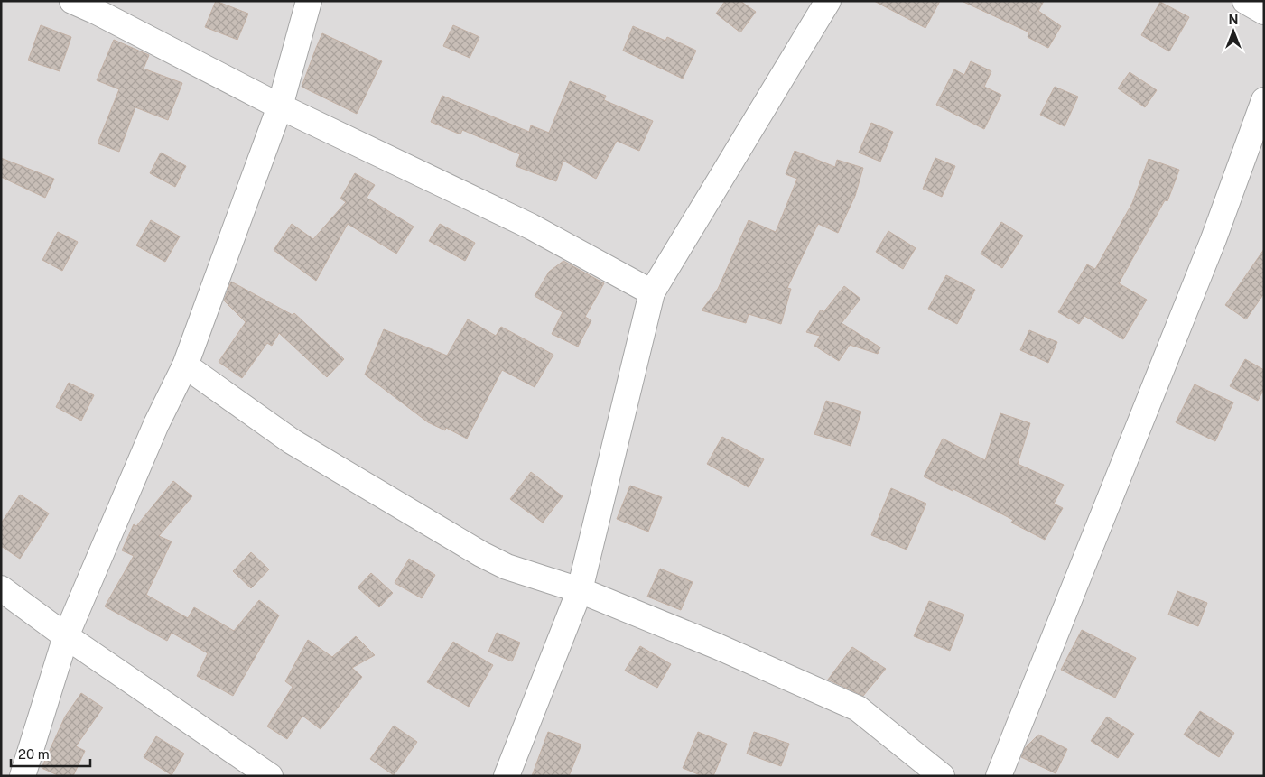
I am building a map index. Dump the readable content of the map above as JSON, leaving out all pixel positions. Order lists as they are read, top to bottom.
{
  "scale_bar": "20 m",
  "north": "top"
}
